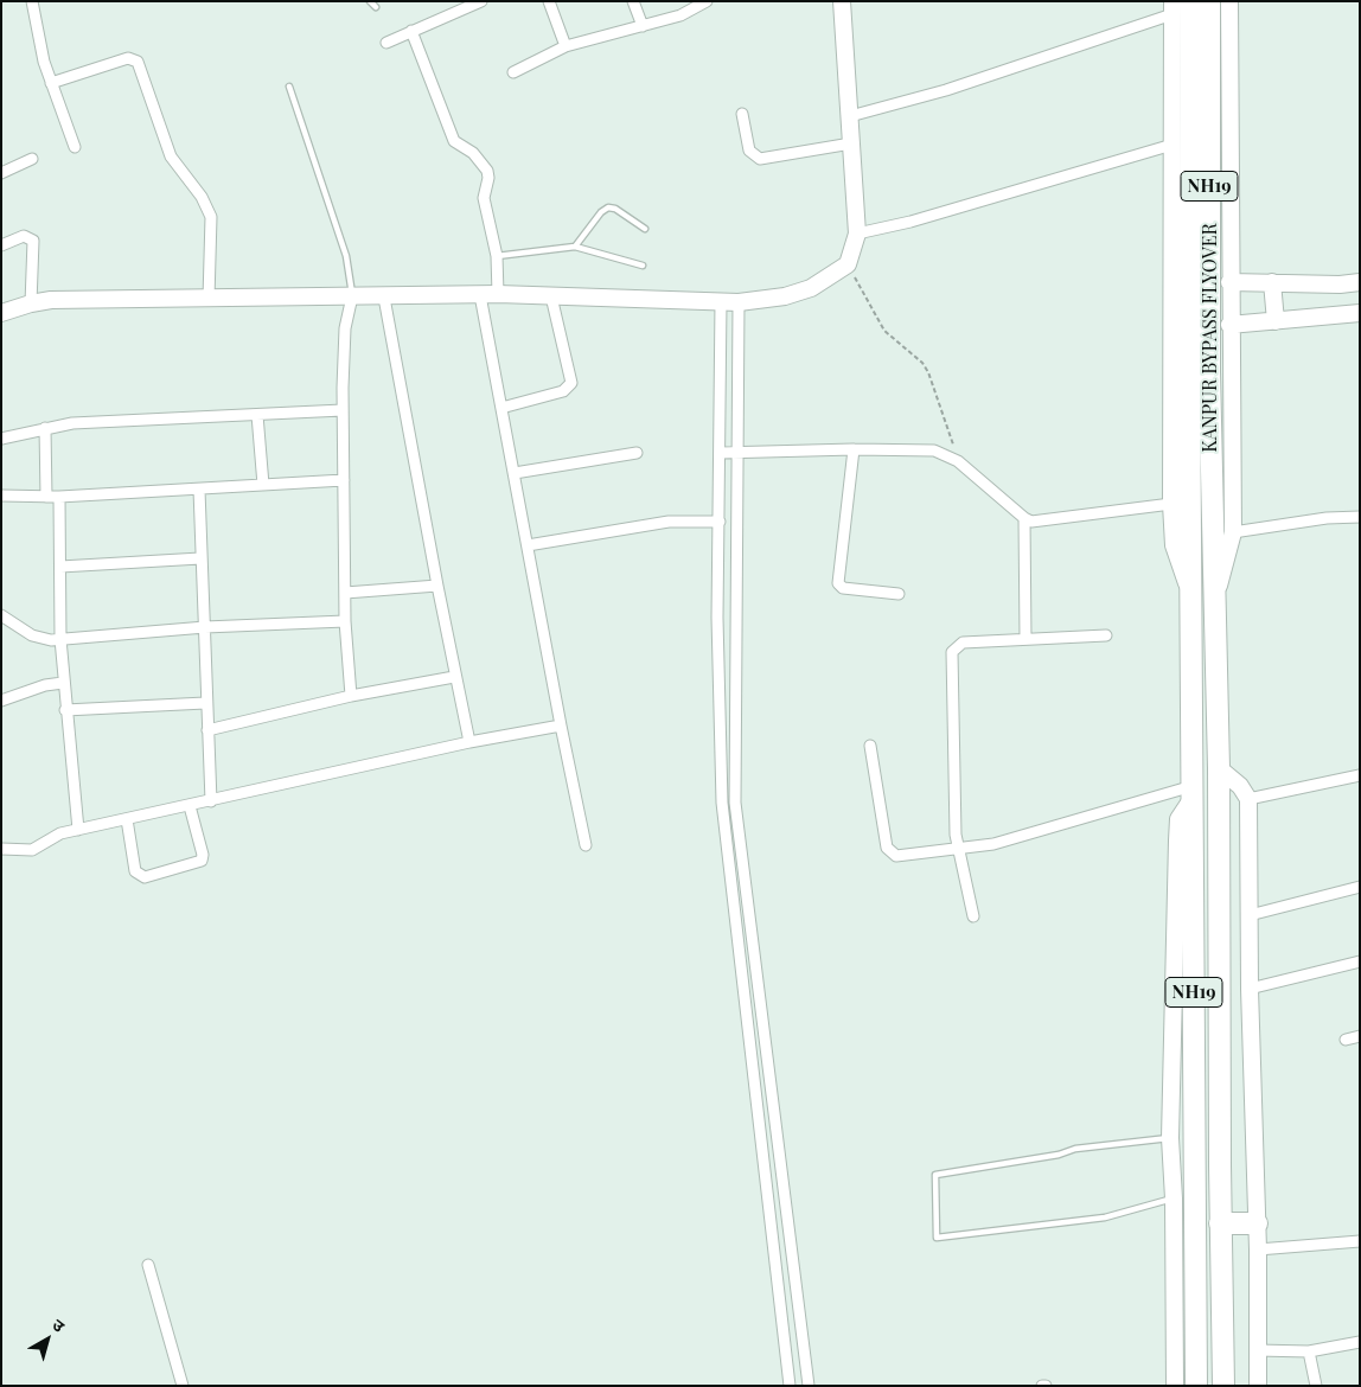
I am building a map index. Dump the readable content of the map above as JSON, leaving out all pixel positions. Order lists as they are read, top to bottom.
{
  "streets": {
    "highway": ["NH19", "KANPUR BYPASS FLYOVER"]
  },
  "crossings": [
    ["NH19", "KANPUR BYPASS FLYOVER"]
  ],
  "north": "top right"
}
